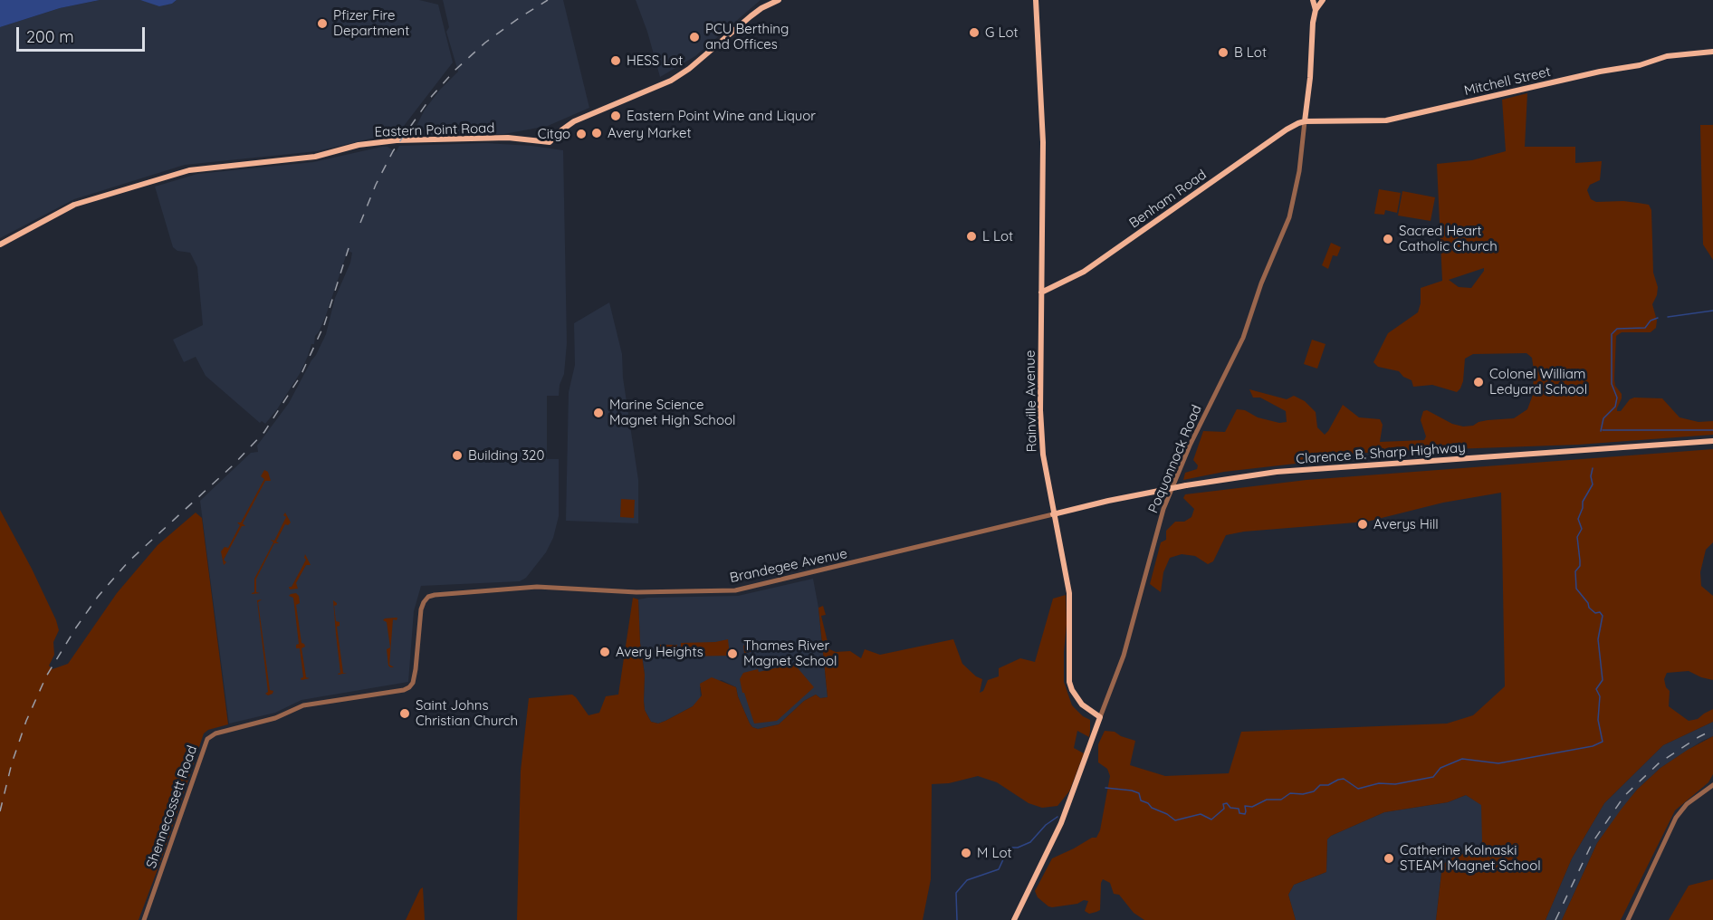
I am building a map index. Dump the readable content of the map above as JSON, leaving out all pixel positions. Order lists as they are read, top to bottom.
{
  "streets": {
    "main road": [
      "Mitchell Street",
      "Eastern Point Road",
      "Benham Road",
      "Rainville Avenue",
      "Clarence B. Sharp Highway",
      "Poquonnock Road"
    ],
    "street": ["Brandegee Avenue", "Shennecossett Road"]
  },
  "crossings": [
    ["Mitchell Street", "Benham Road"],
    ["Mitchell Street", "Poquonnock Road"],
    ["Benham Road", "Rainville Avenue"],
    ["Benham Road", "Poquonnock Road"],
    ["Rainville Avenue", "Clarence B. Sharp Highway"],
    ["Rainville Avenue", "Poquonnock Road"],
    ["Rainville Avenue", "Brandegee Avenue"],
    ["Clarence B. Sharp Highway", "Brandegee Avenue"],
    ["Brandegee Avenue", "Shennecossett Road"]
  ],
  "places": [
    "Pfizer Fire Department",
    "G Lot",
    "PCU Berthing and Offices",
    "B Lot",
    "HESS Lot",
    "Eastern Point Wine and Liquor",
    "Avery Market",
    "Citgo",
    "L Lot",
    "Sacred Heart Catholic Church",
    "Colonel William Ledyard School",
    "Marine Science Magnet High School",
    "Building 320",
    "Averys Hill",
    "Avery Heights",
    "Thames River Magnet School",
    "Saint Johns Christian Church",
    "M Lot",
    "Catherine Kolnaski STEAM Magnet School"
  ],
  "scale_bar": "200 m"
}
